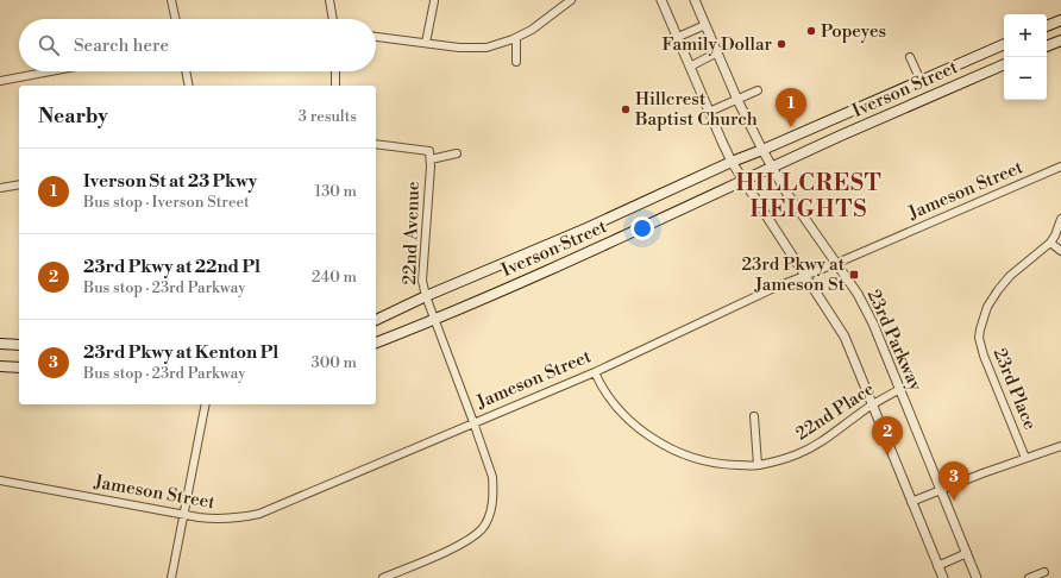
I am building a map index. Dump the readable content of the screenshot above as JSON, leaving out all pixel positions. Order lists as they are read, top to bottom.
{
  "streets": {
    "main road": ["Iverson Street"],
    "street": [
      "Jameson Street",
      "22nd Avenue",
      "23rd Parkway",
      "23rd Place",
      "22nd Place"
    ]
  },
  "crossings": [
    ["Iverson Street", "22nd Avenue"],
    ["Iverson Street", "23rd Parkway"],
    ["Jameson Street", "22nd Avenue"],
    ["Jameson Street", "23rd Parkway"],
    ["Jameson Street", "22nd Place"],
    ["23rd Parkway", "22nd Place"]
  ],
  "districts": ["HILLCREST HEIGHTS"],
  "places": {
    "other": ["Popeyes", "Family Dollar", "Hillcrest Baptist Church"],
    "transit": ["23rd Pkwy at Jameson St"]
  },
  "page": {
    "map_buttons": ["+", "−"],
    "search": "Search here",
    "heading": ["Nearby", "3 results"],
    "pins": ["1", "2", "3"],
    "list": [
      {
        "mark": "1",
        "name": "Iverson St at 23 Pkwy",
        "note": "Bus stop · Iverson Street",
        "value": "130 m"
      },
      {
        "mark": "2",
        "name": "23rd Pkwy at 22nd Pl",
        "note": "Bus stop · 23rd Parkway",
        "value": "240 m"
      },
      {
        "mark": "3",
        "name": "23rd Pkwy at Kenton Pl",
        "note": "Bus stop · 23rd Parkway",
        "value": "300 m"
      }
    ]
  }
}
